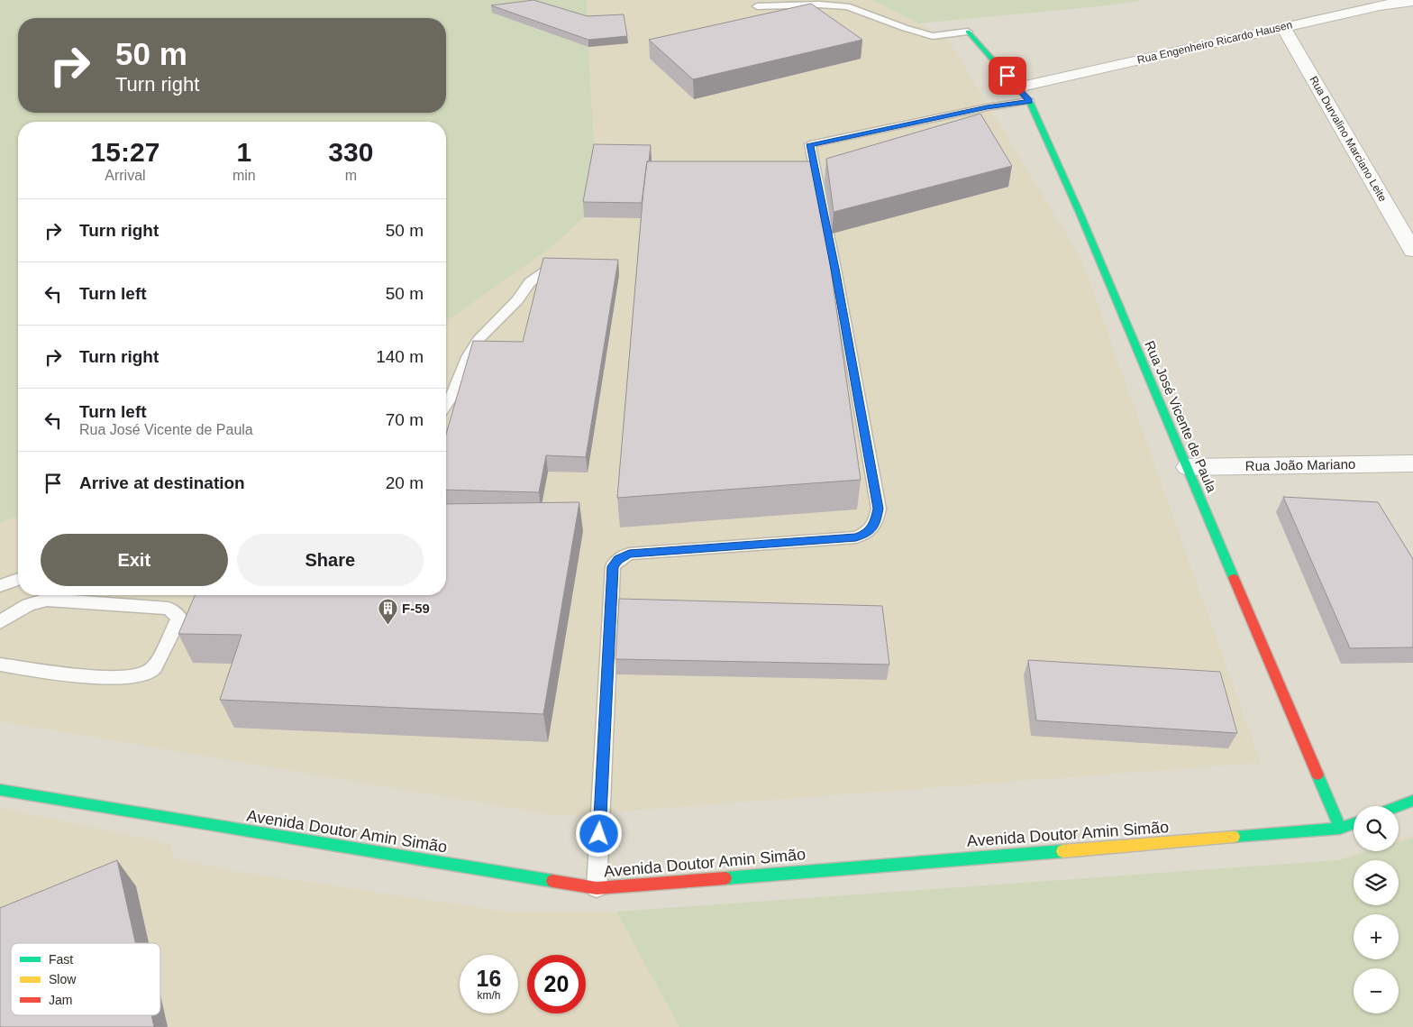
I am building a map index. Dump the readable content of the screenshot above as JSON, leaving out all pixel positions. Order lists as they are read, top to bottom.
{
  "streets": {
    "street": [
      "Rua Engenheiro Ricardo Hausen",
      "Rua Durvalino Marciano Leite",
      "Rua José Vicente de Paula",
      "Rua João Mariano",
      "Avenida Doutor Amin Simão"
    ]
  },
  "crossings": [
    ["Rua Engenheiro Ricardo Hausen", "Rua Durvalino Marciano Leite"],
    ["Rua Engenheiro Ricardo Hausen", "Rua José Vicente de Paula"],
    ["Rua José Vicente de Paula", "Rua João Mariano"],
    ["Rua José Vicente de Paula", "Avenida Doutor Amin Simão"]
  ],
  "places": {
    "building": ["F-59"]
  },
  "legend": ["Fast", "Slow", "Jam"],
  "page": {
    "turn": ["50 m", "Turn right"],
    "eta": [
      "15:27",
      "Arrival",
      "1",
      "min",
      "330",
      "m"
    ],
    "list": [
      {
        "name": "Turn right",
        "value": "50 m"
      },
      {
        "name": "Turn left",
        "value": "50 m"
      },
      {
        "name": "Turn right",
        "value": "140 m"
      },
      {
        "name": "Turn left",
        "note": "Rua José Vicente de Paula",
        "value": "70 m"
      },
      {
        "name": "Arrive at destination",
        "value": "20 m"
      }
    ],
    "buttons": ["Exit", "Share"],
    "map_buttons": ["+", "−"],
    "speed": "16 km/h",
    "limit": "20"
  }
}
